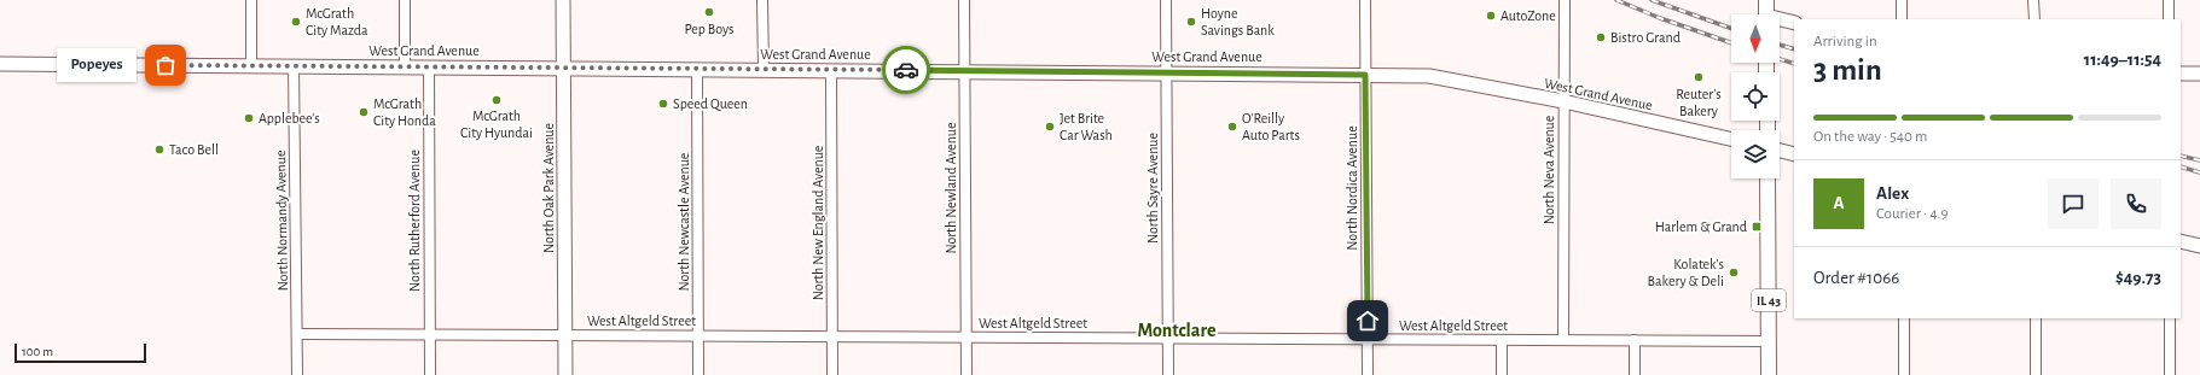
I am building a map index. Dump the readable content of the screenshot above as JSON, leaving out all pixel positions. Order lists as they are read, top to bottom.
{
  "streets": {
    "main road": ["West Grand Avenue", "North Oak Park Avenue", "IL 43"],
    "street": [
      "North Neva Avenue",
      "North Newland Avenue",
      "North Sayre Avenue",
      "North Nordica Avenue",
      "North Normandy Avenue",
      "North Rutherford Avenue",
      "North Newcastle Avenue",
      "North New England Avenue",
      "West Altgeld Street"
    ]
  },
  "crossings": [
    ["West Grand Avenue", "North Neva Avenue"],
    ["West Grand Avenue", "North Oak Park Avenue"],
    ["West Grand Avenue", "North Newland Avenue"],
    ["West Grand Avenue", "North Sayre Avenue"],
    ["West Grand Avenue", "North Nordica Avenue"],
    ["West Grand Avenue", "North Normandy Avenue"],
    ["West Grand Avenue", "North Rutherford Avenue"],
    ["West Grand Avenue", "North Newcastle Avenue"],
    ["West Grand Avenue", "North New England Avenue"],
    ["North Neva Avenue", "West Altgeld Street"],
    ["North Oak Park Avenue", "West Altgeld Street"],
    ["North Newland Avenue", "West Altgeld Street"],
    ["North Sayre Avenue", "West Altgeld Street"],
    ["North Nordica Avenue", "West Altgeld Street"],
    ["North Normandy Avenue", "West Altgeld Street"],
    ["North Rutherford Avenue", "West Altgeld Street"],
    ["North Newcastle Avenue", "West Altgeld Street"],
    ["North New England Avenue", "West Altgeld Street"],
    ["IL 43", "West Altgeld Street"]
  ],
  "districts": ["Montclare"],
  "places": {
    "other": [
      "Pep Boys",
      "AutoZone",
      "McGrath City Mazda",
      "Hoyne Savings Bank",
      "Bistro Grand",
      "Popeyes",
      "Reuter’s Bakery",
      "McGrath City Hyundai",
      "Speed Queen",
      "McGrath City Honda",
      "Applebee's",
      "Jet Brite Car Wash",
      "O'Reilly Auto Parts",
      "Taco Bell",
      "Kolatek’s Bakery & Deli"
    ],
    "transit": ["Harlem & Grand"]
  },
  "scale_bar": "100 m",
  "north": "bottom",
  "page": {
    "heading": ["3 min", "Arriving in", "11:49–11:54"],
    "panel": [
      "Alex",
      "Courier · 4.9",
      "Order #1066",
      "$49.73"
    ],
    "bubble": "Popeyes",
    "bar": "On the way · 540 m",
    "round": "A",
    "scale": "100 m"
  }
}
